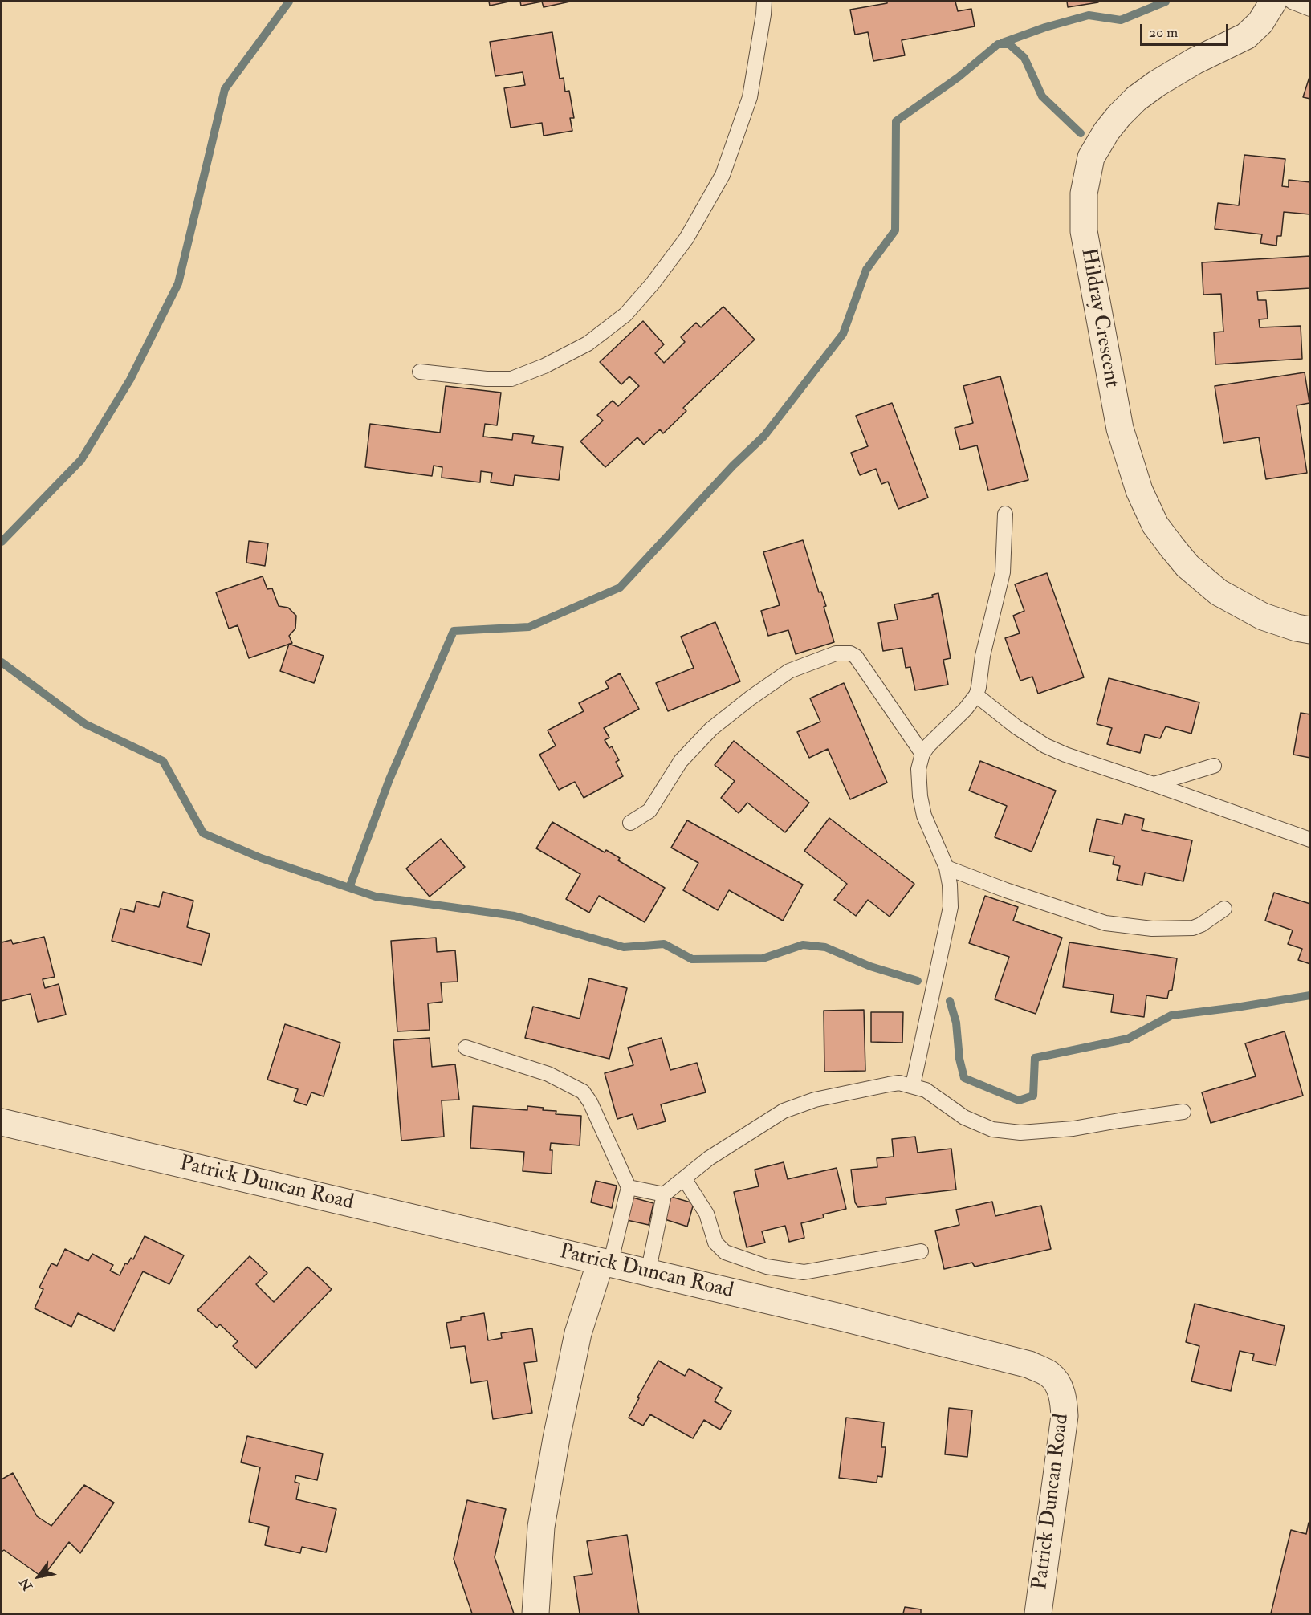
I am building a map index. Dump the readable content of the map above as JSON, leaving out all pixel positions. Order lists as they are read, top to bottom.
{
  "streets": {
    "street": ["Hildray Crescent", "Patrick Duncan Road"]
  },
  "scale_bar": "20 m",
  "north": "bottom left"
}
